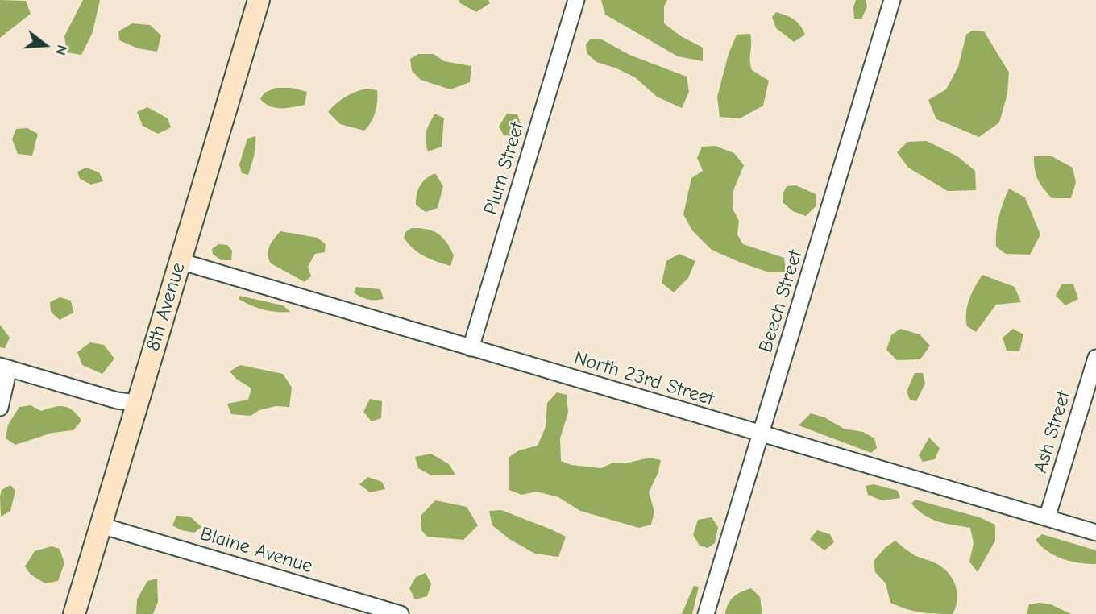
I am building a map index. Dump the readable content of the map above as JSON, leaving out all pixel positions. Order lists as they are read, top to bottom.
{
  "streets": {
    "street": [
      "Plum Street",
      "Beech Street",
      "8th Avenue",
      "North 23rd Street",
      "Ash Street",
      "Blaine Avenue"
    ]
  },
  "crossings": [
    ["Plum Street", "North 23rd Street"],
    ["Beech Street", "North 23rd Street"],
    ["8th Avenue", "North 23rd Street"],
    ["8th Avenue", "Blaine Avenue"],
    ["North 23rd Street", "Ash Street"]
  ],
  "north": "right"
}
